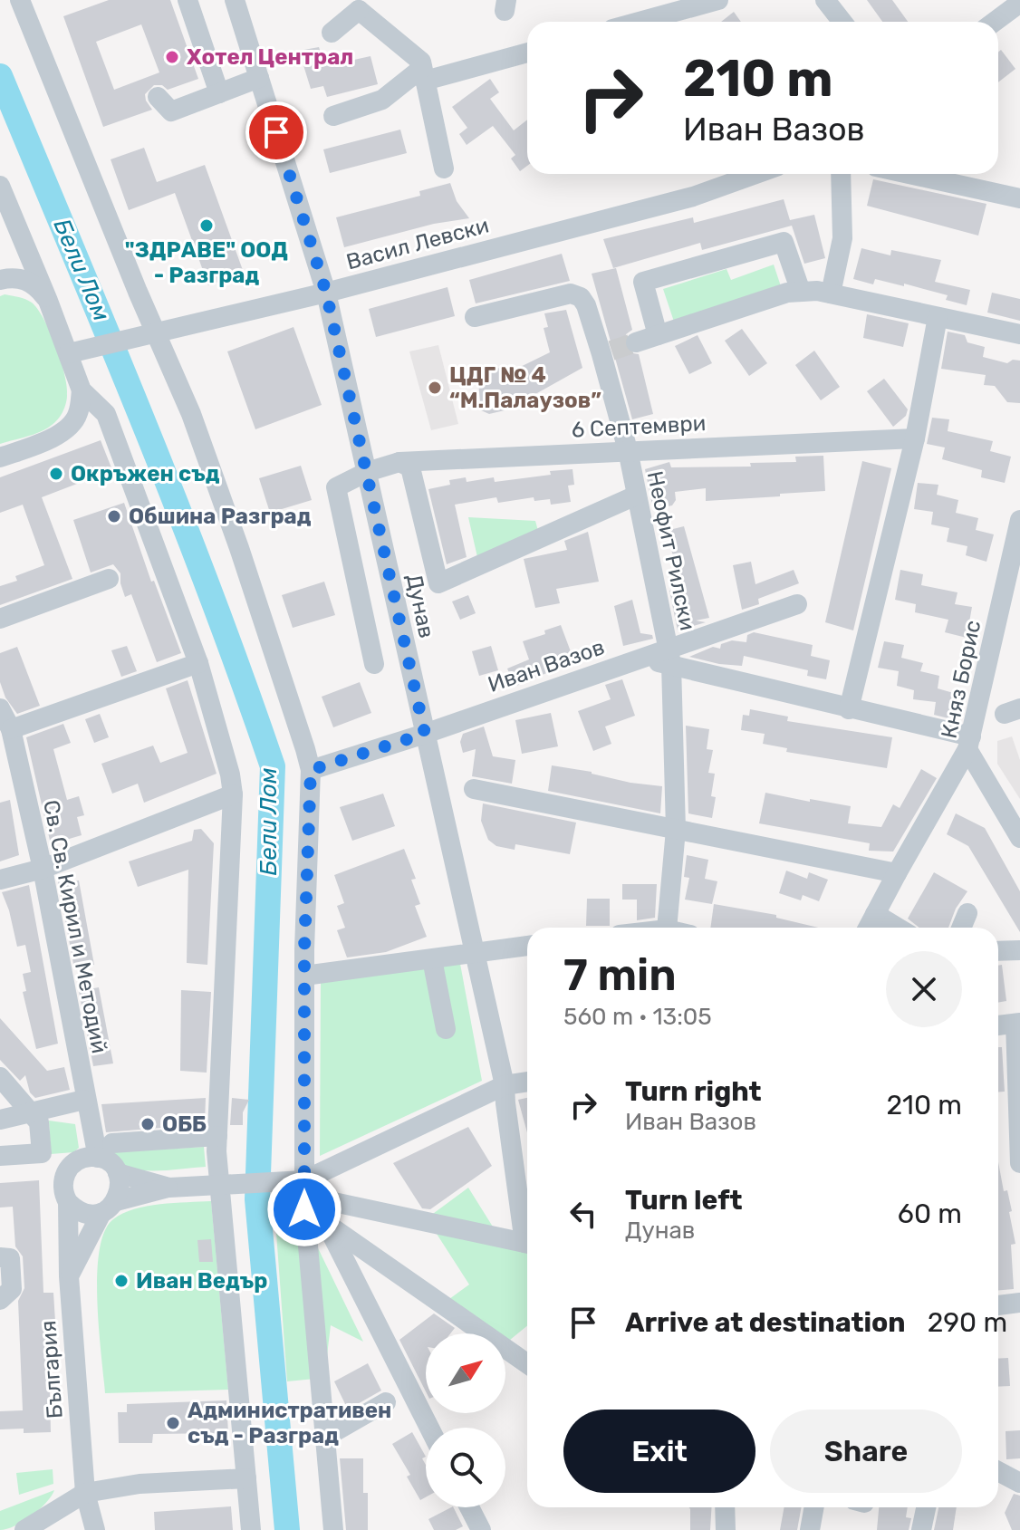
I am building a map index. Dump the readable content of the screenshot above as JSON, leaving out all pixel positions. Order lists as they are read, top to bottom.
{
  "streets": {
    "street": [
      "Васил Левски",
      "6 Септември",
      "Неофит Рилски",
      "Дунав",
      "Иван Вазов",
      "Княз Борис",
      "Св. Св. Кирил и Методий",
      "България"
    ]
  },
  "crossings": [
    ["Васил Левски", "Дунав"],
    ["6 Септември", "Неофит Рилски"],
    ["6 Септември", "Дунав"],
    ["Неофит Рилски", "Иван Вазов"],
    ["Дунав", "Иван Вазов"],
    ["Св. Св. Кирил и Методий", "България"]
  ],
  "water": ["Бели Лом"],
  "places": [
    "Хотел Централ",
    "\"ЗДРАВЕ\" ООД - Разград",
    "ЦДГ № 4 “М.Палаузов”",
    "Окръжен съд",
    "Обшина Разград",
    "ОББ",
    "Иван Ведър",
    "Административен съд - Разград"
  ],
  "north": "top right",
  "page": {
    "turn": ["210 m", "Иван Вазов"],
    "heading": ["7 min", "560 m · 13:05"],
    "list": [
      {
        "name": "Turn right",
        "note": "Иван Вазов",
        "value": "210 m"
      },
      {
        "name": "Turn left",
        "note": "Дунав",
        "value": "60 m"
      },
      {
        "name": "Arrive at destination",
        "value": "290 m"
      }
    ],
    "buttons": ["Exit", "Share"]
  }
}
